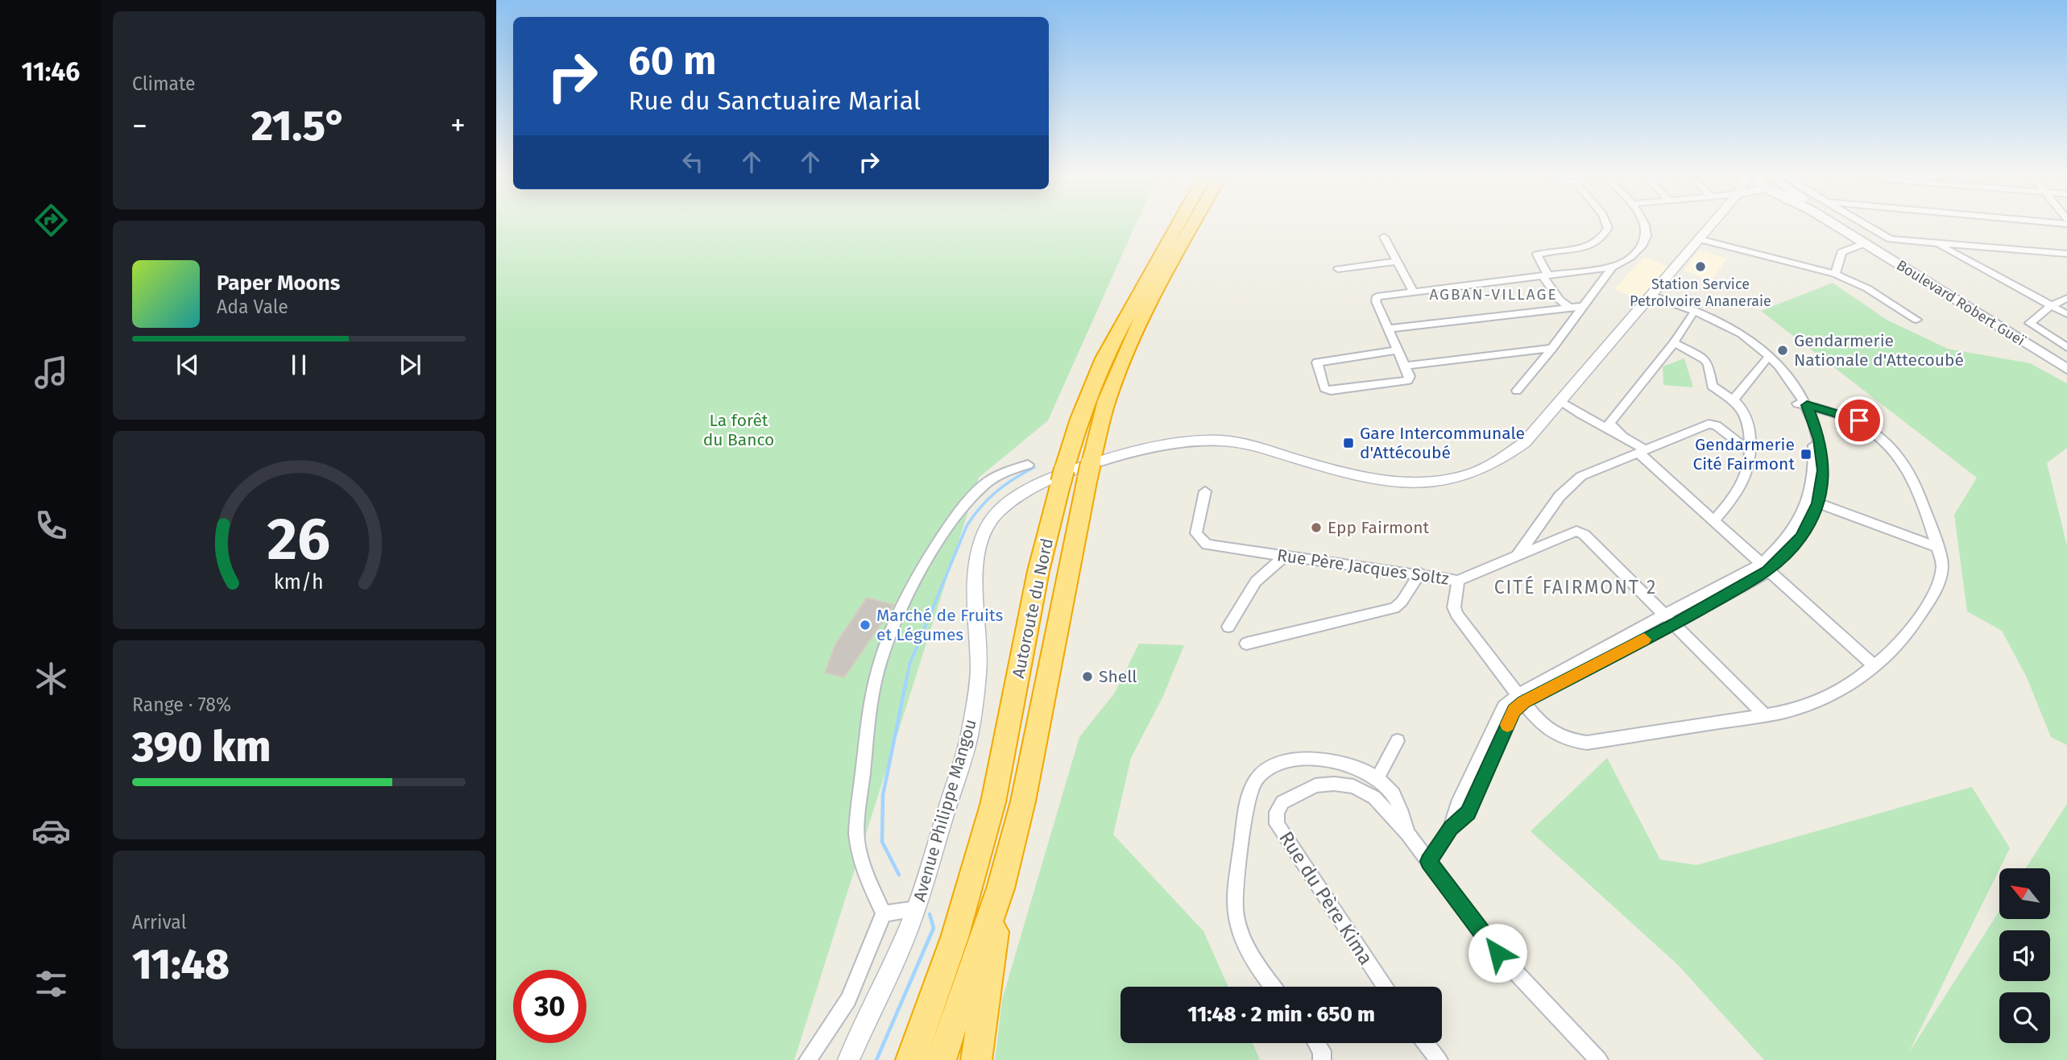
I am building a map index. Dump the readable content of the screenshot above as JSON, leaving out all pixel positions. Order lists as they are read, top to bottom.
{
  "streets": {
    "highway": ["Autoroute du Nord"],
    "main road": ["Boulevard Robert Gueï"],
    "street": ["Rue Père Jacques Soltz", "Avenue Philippe Mangou", "Rue du Père Kima"]
  },
  "districts": ["AGBAN-VILLAGE", "CITÉ FAIRMONT 2"],
  "parks": ["La forêt du Banco"],
  "places": {
    "other": [
      "Station Service PetroIvoire Ananeraie",
      "Gendarmerie Nationale d'Attecoubé",
      "Epp Fairmont",
      "Marché de Fruits et Légumes",
      "Shell"
    ],
    "transit": ["Gare Intercommunale d'Attécoubé", "Gendarmerie Cité Fairmont"]
  },
  "north": "top left",
  "page": {
    "tabs": "11:46",
    "tile": [
      "Climate",
      ["Range · 78%", "390 km"],
      ["Arrival", "11:48"]
    ],
    "turn": ["60 m", "Rue du Sanctuaire Marial"],
    "heat": ["−", "21.5°", "+"],
    "song": ["Paper Moons", "Ada Vale"],
    "limit": "30",
    "trip": "11:48 · 2 min · 650 m",
    "gauge": ["26", "km/h"]
  }
}
